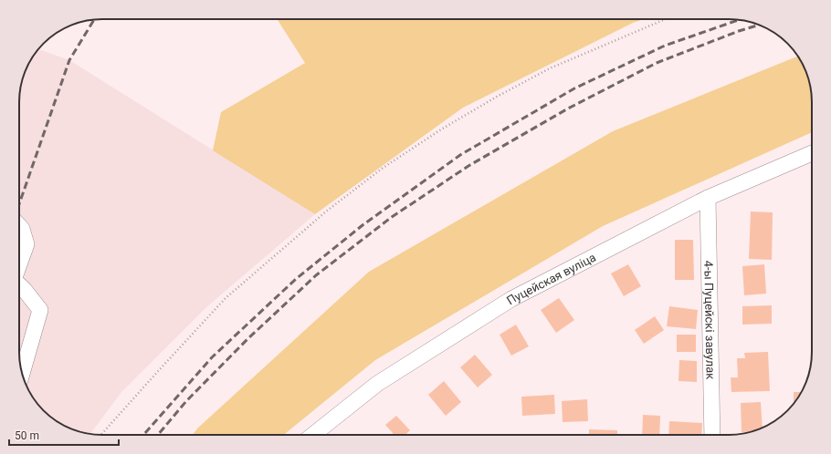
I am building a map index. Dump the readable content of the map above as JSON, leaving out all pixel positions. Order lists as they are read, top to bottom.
{
  "streets": {
    "street": ["Пуцейская вуліца", "4-ы Пуцейскі завулак"]
  },
  "crossings": [
    ["Пуцейская вуліца", "4-ы Пуцейскі завулак"]
  ],
  "scale_bar": "50 m"
}
